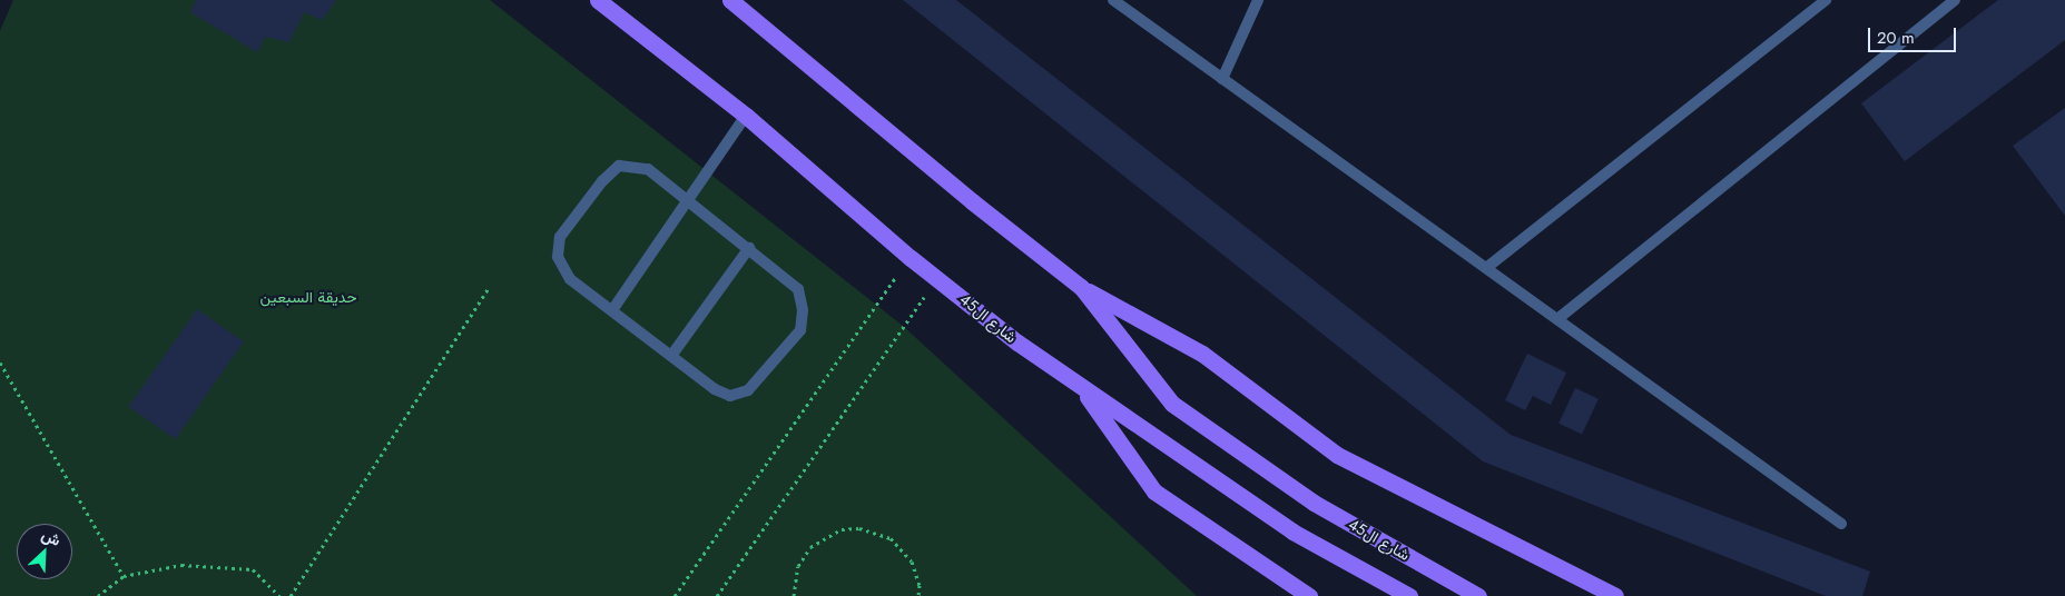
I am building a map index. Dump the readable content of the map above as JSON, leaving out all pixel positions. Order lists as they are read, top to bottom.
{
  "streets": {
    "main road": ["شارع ال45"]
  },
  "parks": ["حديقة السبعين"],
  "scale_bar": "20 m",
  "north": "top right"
}
